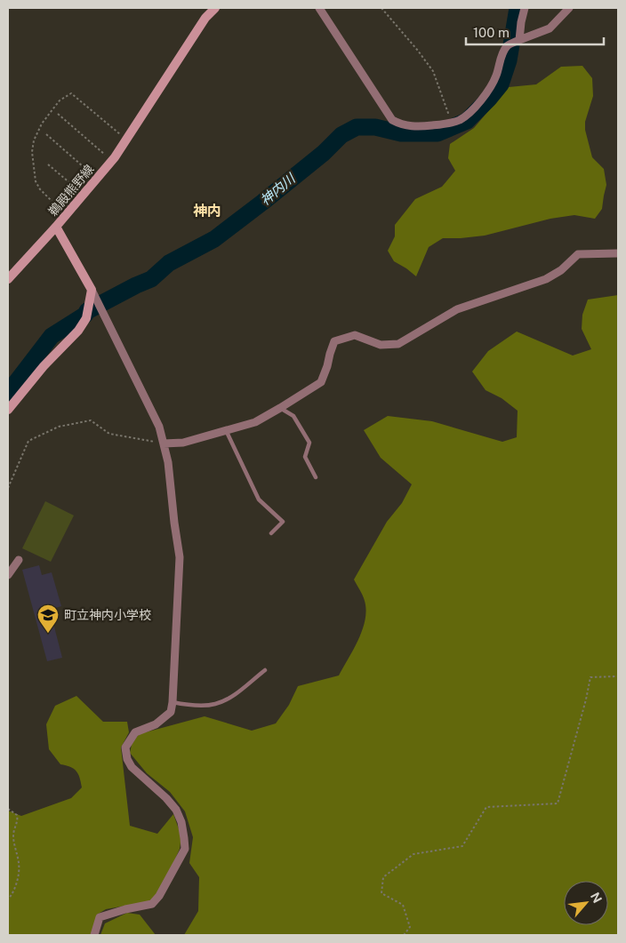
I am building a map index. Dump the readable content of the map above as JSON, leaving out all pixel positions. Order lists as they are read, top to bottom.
{
  "streets": {
    "main road": ["鵜殿熊野線"]
  },
  "districts": ["神内"],
  "water": ["神内川"],
  "places": {
    "school or university": ["町立神内小学校"]
  },
  "scale_bar": "100 m",
  "north": "top right"
}
